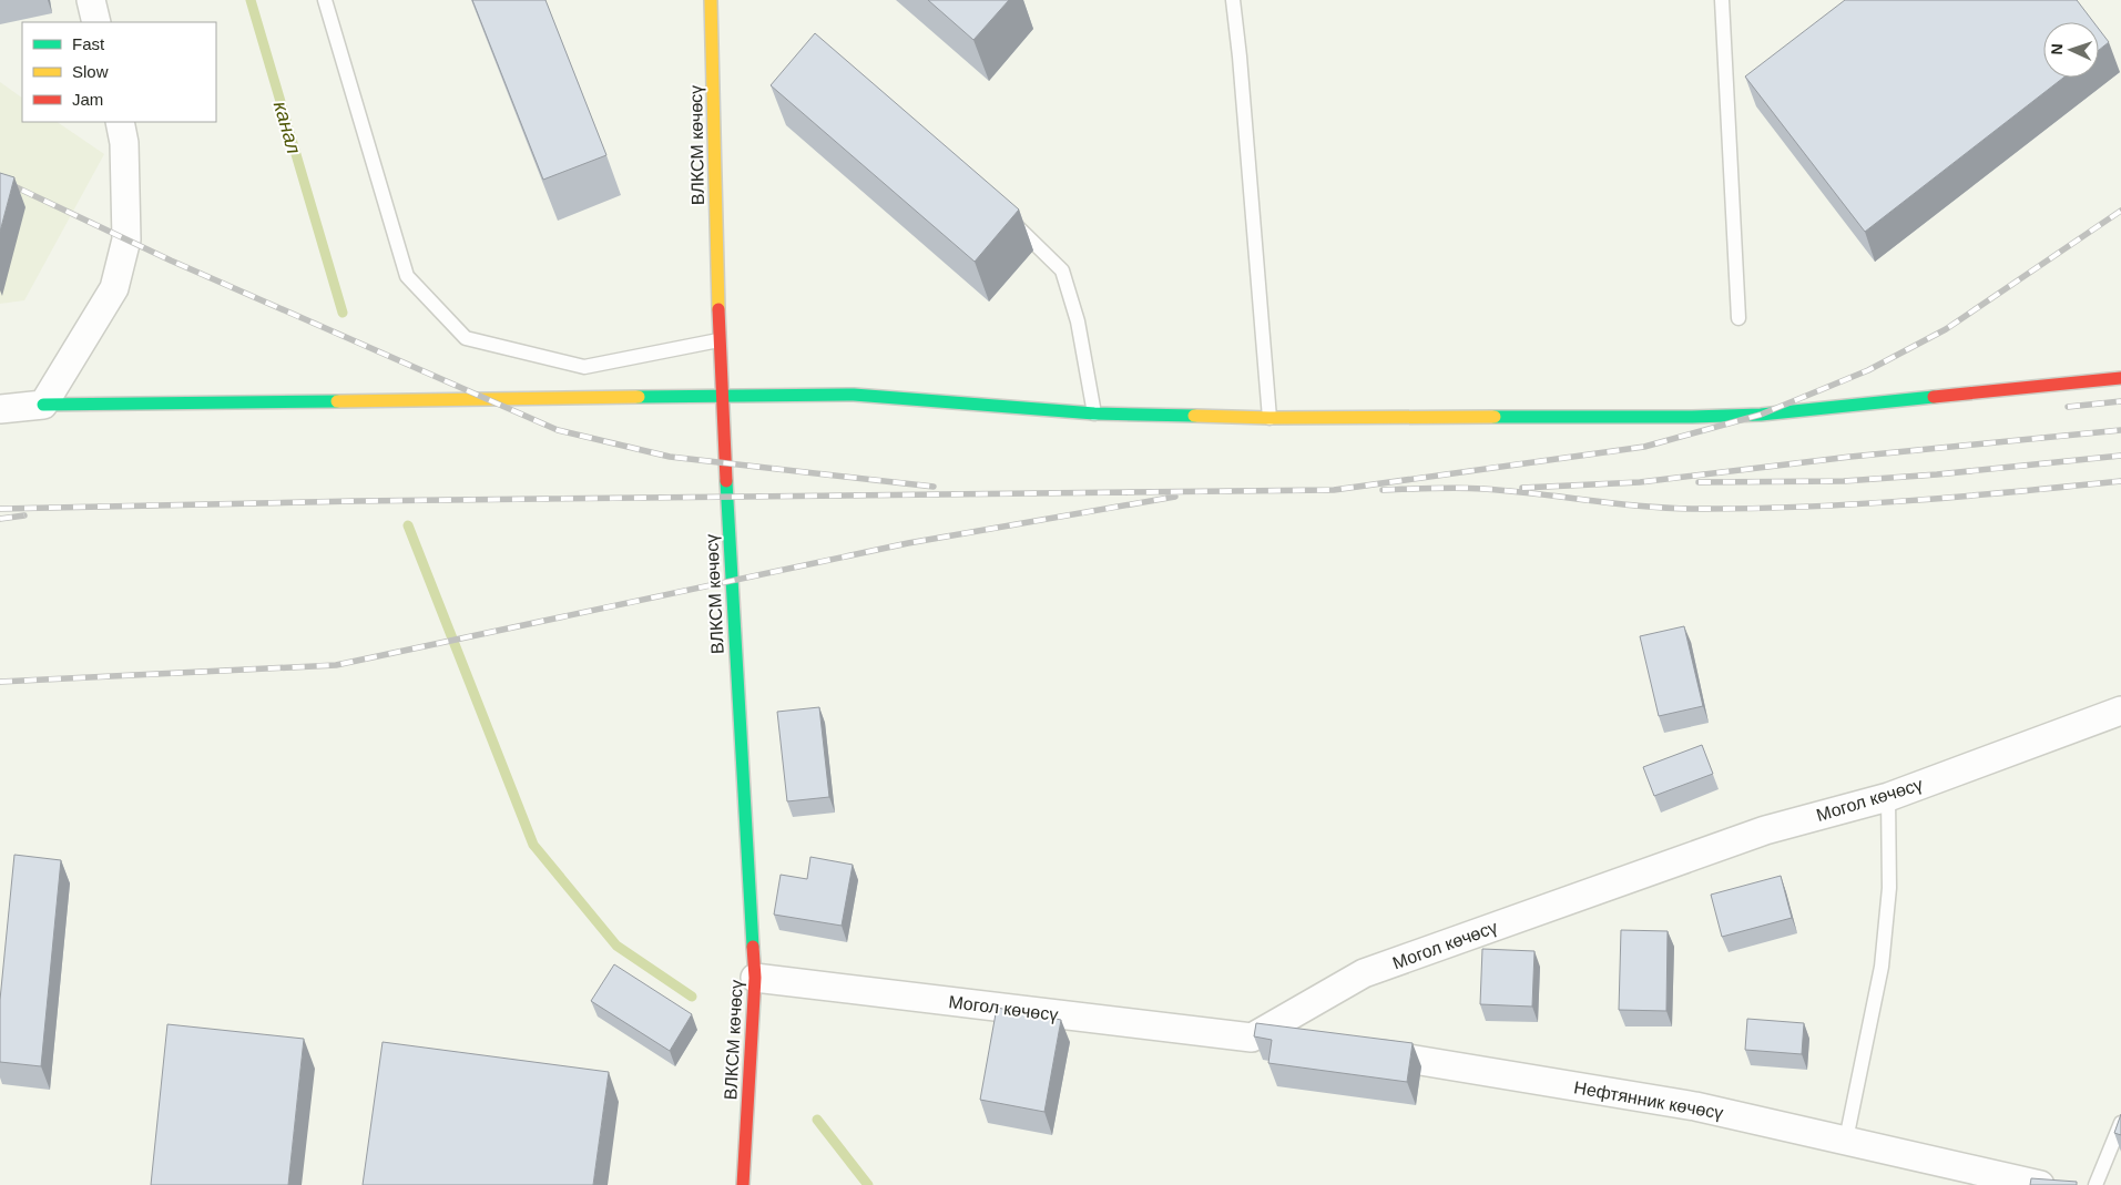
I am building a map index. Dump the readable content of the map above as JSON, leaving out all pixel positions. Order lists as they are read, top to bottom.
{
  "streets": {
    "street": ["ВЛКСМ көчөсү", "Могол көчөсү", "Нефтянник көчөсү"]
  },
  "crossings": [
    ["ВЛКСМ көчөсү", "Могол көчөсү"]
  ],
  "water": ["канал"],
  "legend": ["Fast", "Slow", "Jam"],
  "north": "left"
}
